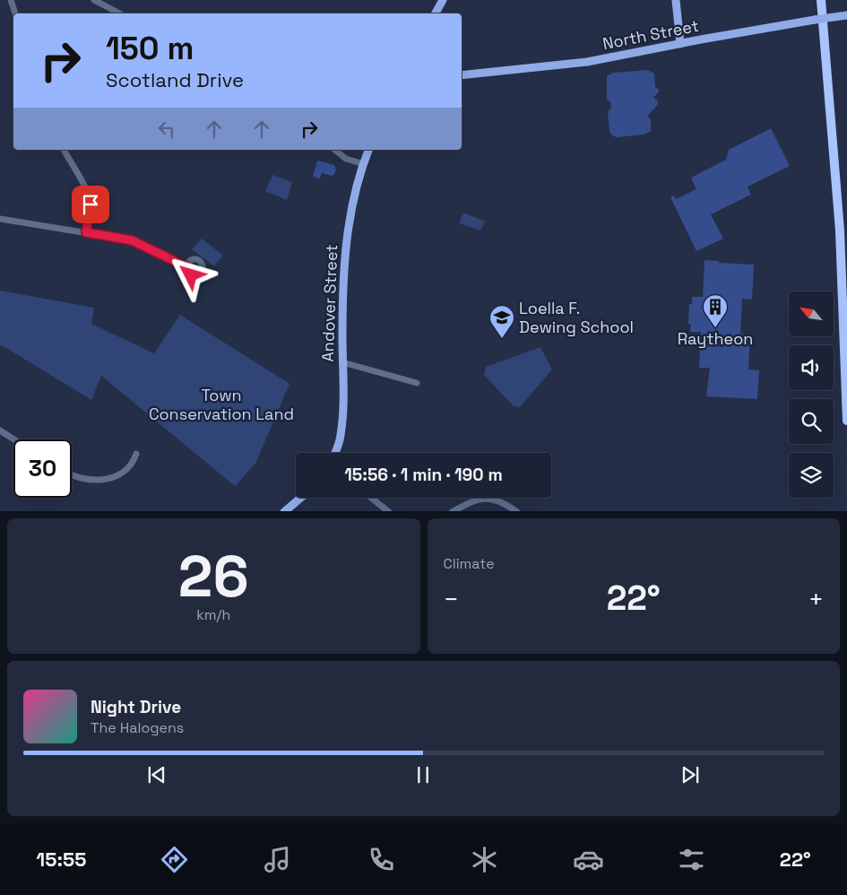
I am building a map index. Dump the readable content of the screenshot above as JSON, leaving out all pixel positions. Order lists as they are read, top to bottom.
{
  "streets": {
    "main road": ["North Street", "Andover Street"]
  },
  "parks": ["Town Conservation Land"],
  "places": {
    "building": ["Raytheon"],
    "school or university": ["Loella F. Dewing School"]
  },
  "north": "top left",
  "page": {
    "turn": ["150 m", "Scotland Drive"],
    "limit": "30",
    "trip": "15:56 · 1 min · 190 m",
    "tile": [
      ["26", "km/h"],
      "Climate"
    ],
    "heat": ["−", "22°", "+"],
    "song": ["Night Drive", "The Halogens"],
    "tabs": ["15:55", "22°"]
  }
}
